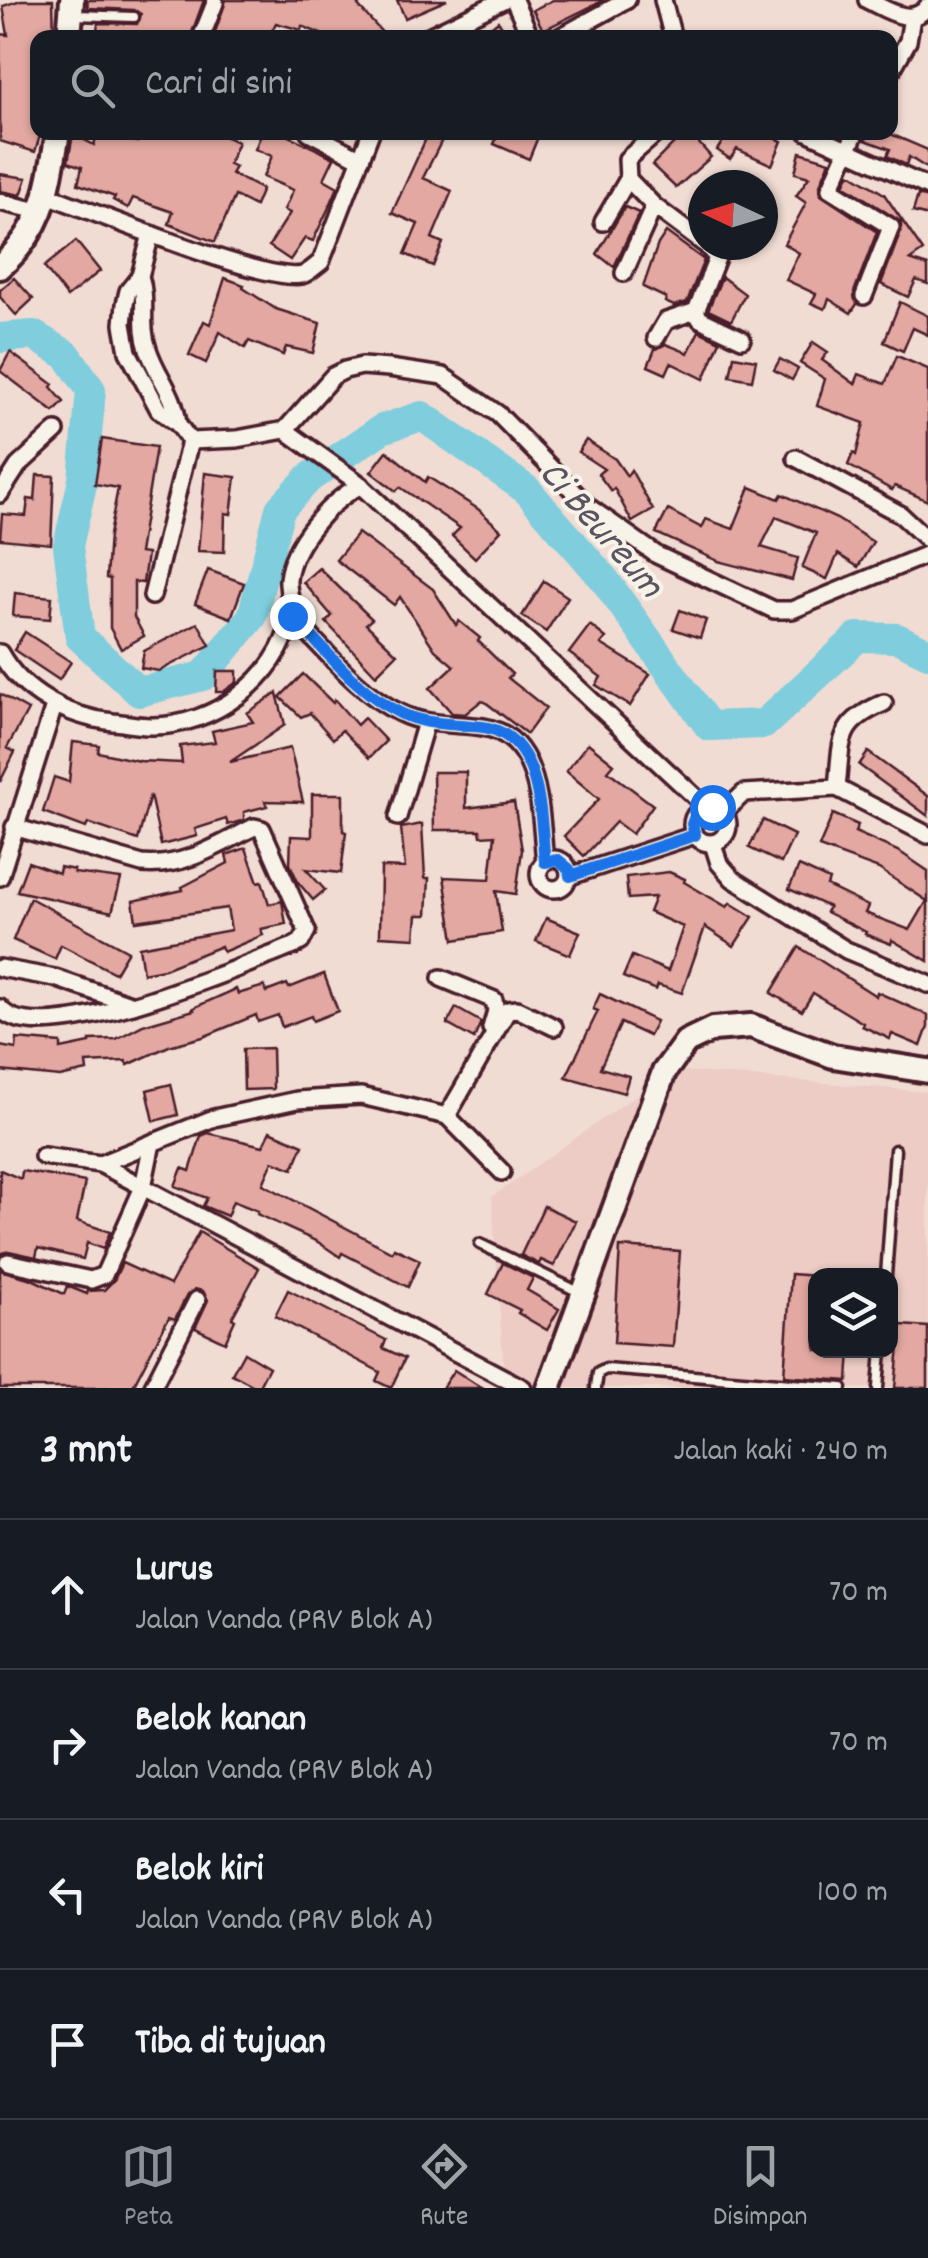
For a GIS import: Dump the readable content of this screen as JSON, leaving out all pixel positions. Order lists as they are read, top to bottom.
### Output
{
  "water": ["Ci Beureum"],
  "north": "left",
  "page": {
    "search": "Cari di sini",
    "heading": ["3 mnt", "Jalan kaki · 240 m"],
    "list": [
      ["Lurus", "Jalan Vanda (PRV Blok A)", "70 m"],
      ["Belok kanan", "Jalan Vanda (PRV Blok A)", "70 m"],
      ["Belok kiri", "Jalan Vanda (PRV Blok A)", "100 m"],
      "Tiba di tujuan"
    ],
    "nav": ["Peta", "Rute", "Disimpan"]
  }
}
